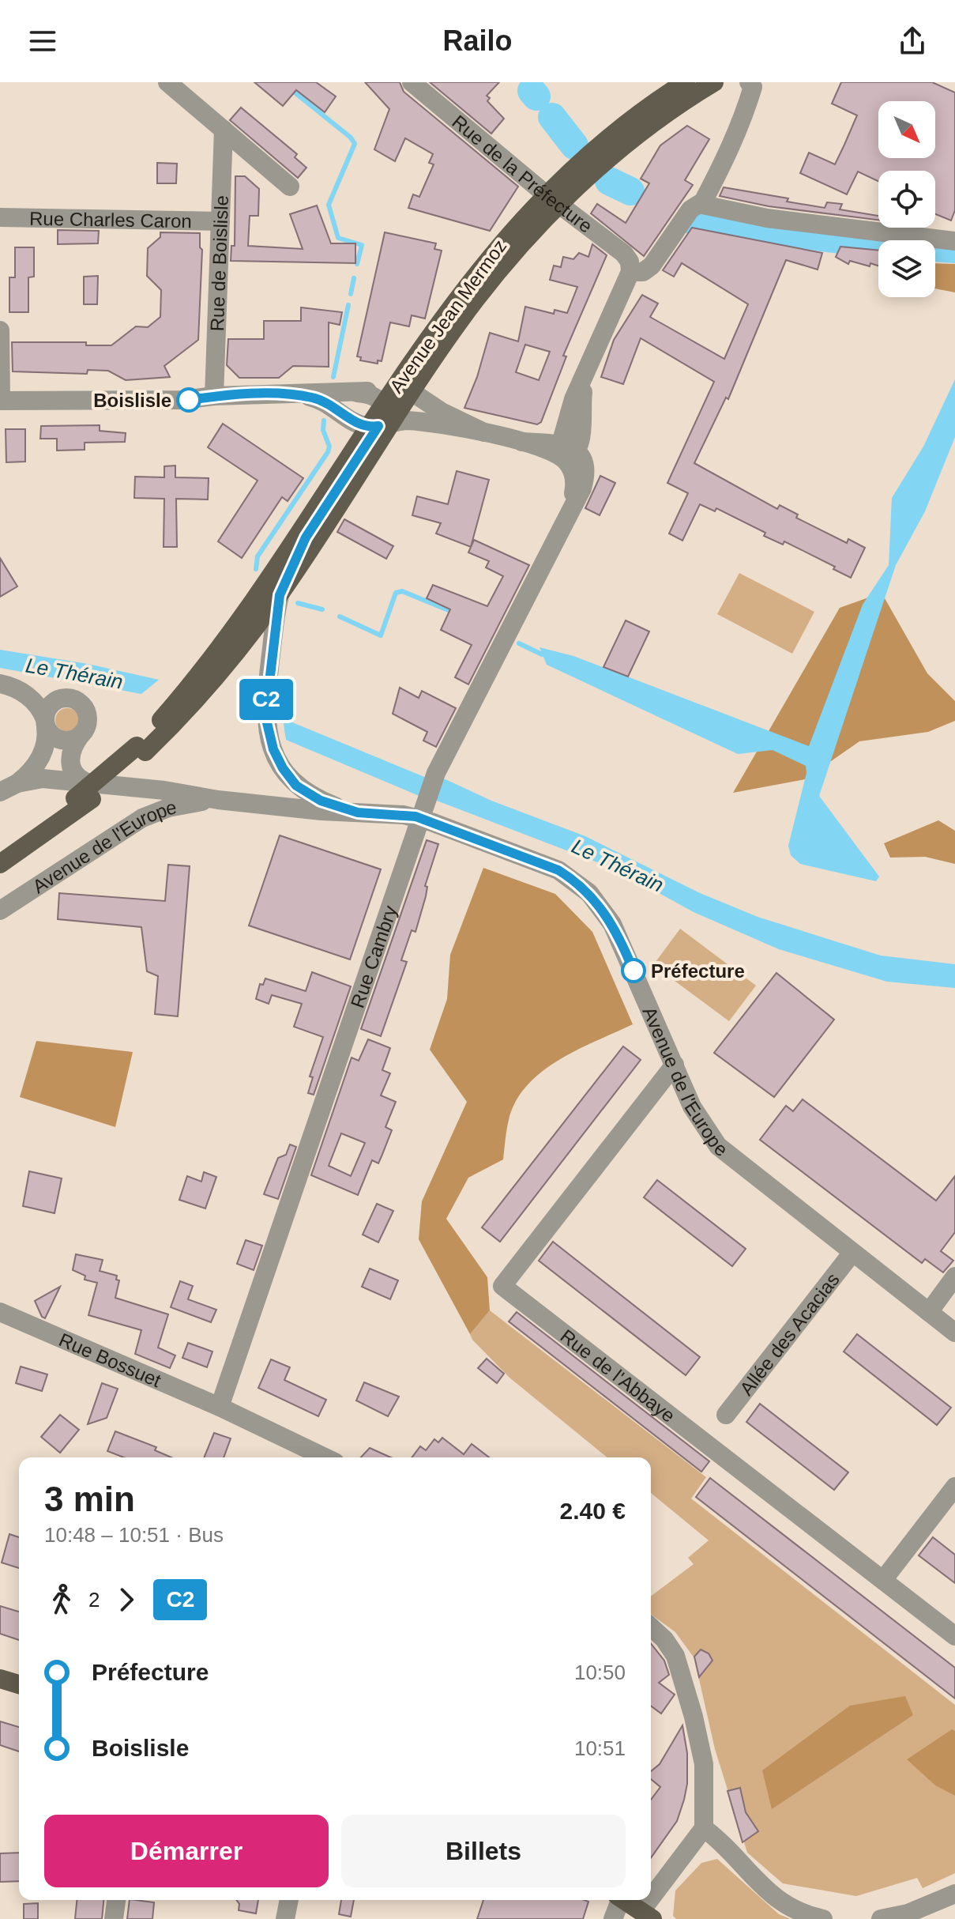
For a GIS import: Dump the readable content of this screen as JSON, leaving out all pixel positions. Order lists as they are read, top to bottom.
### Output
{
  "streets": {
    "main road": ["Avenue Jean Mermoz"],
    "street": [
      "Rue de la Préfecture",
      "Rue Charles Caron",
      "Rue de Boislisle",
      "Avenue de l'Europe",
      "Rue Cambry",
      "Allée des Acacias",
      "Rue Bossuet",
      "Rue de l'Abbaye"
    ]
  },
  "crossings": [
    ["Rue de la Préfecture", "Avenue Jean Mermoz"],
    ["Rue Charles Caron", "Rue de Boislisle"],
    ["Avenue Jean Mermoz", "Avenue de l'Europe"],
    ["Avenue de l'Europe", "Rue Cambry"],
    ["Avenue de l'Europe", "Allée des Acacias"],
    ["Avenue de l'Europe", "Rue de l'Abbaye"],
    ["Rue Cambry", "Rue Bossuet"]
  ],
  "water": ["Le Thérain"],
  "places": ["Boislisle", "Préfecture"],
  "lines": ["bus line C2"],
  "north": "bottom right",
  "page": {
    "header": "Railo",
    "on_map": "C2",
    "heading": ["3 min", "10:48 – 10:51 · Bus", "2.40 €"],
    "legs": ["2", "C2"],
    "list": [
      {
        "name": "Préfecture",
        "value": "10:50"
      },
      {
        "name": "Boislisle",
        "value": "10:51"
      }
    ],
    "buttons": ["Démarrer", "Billets"]
  }
}
